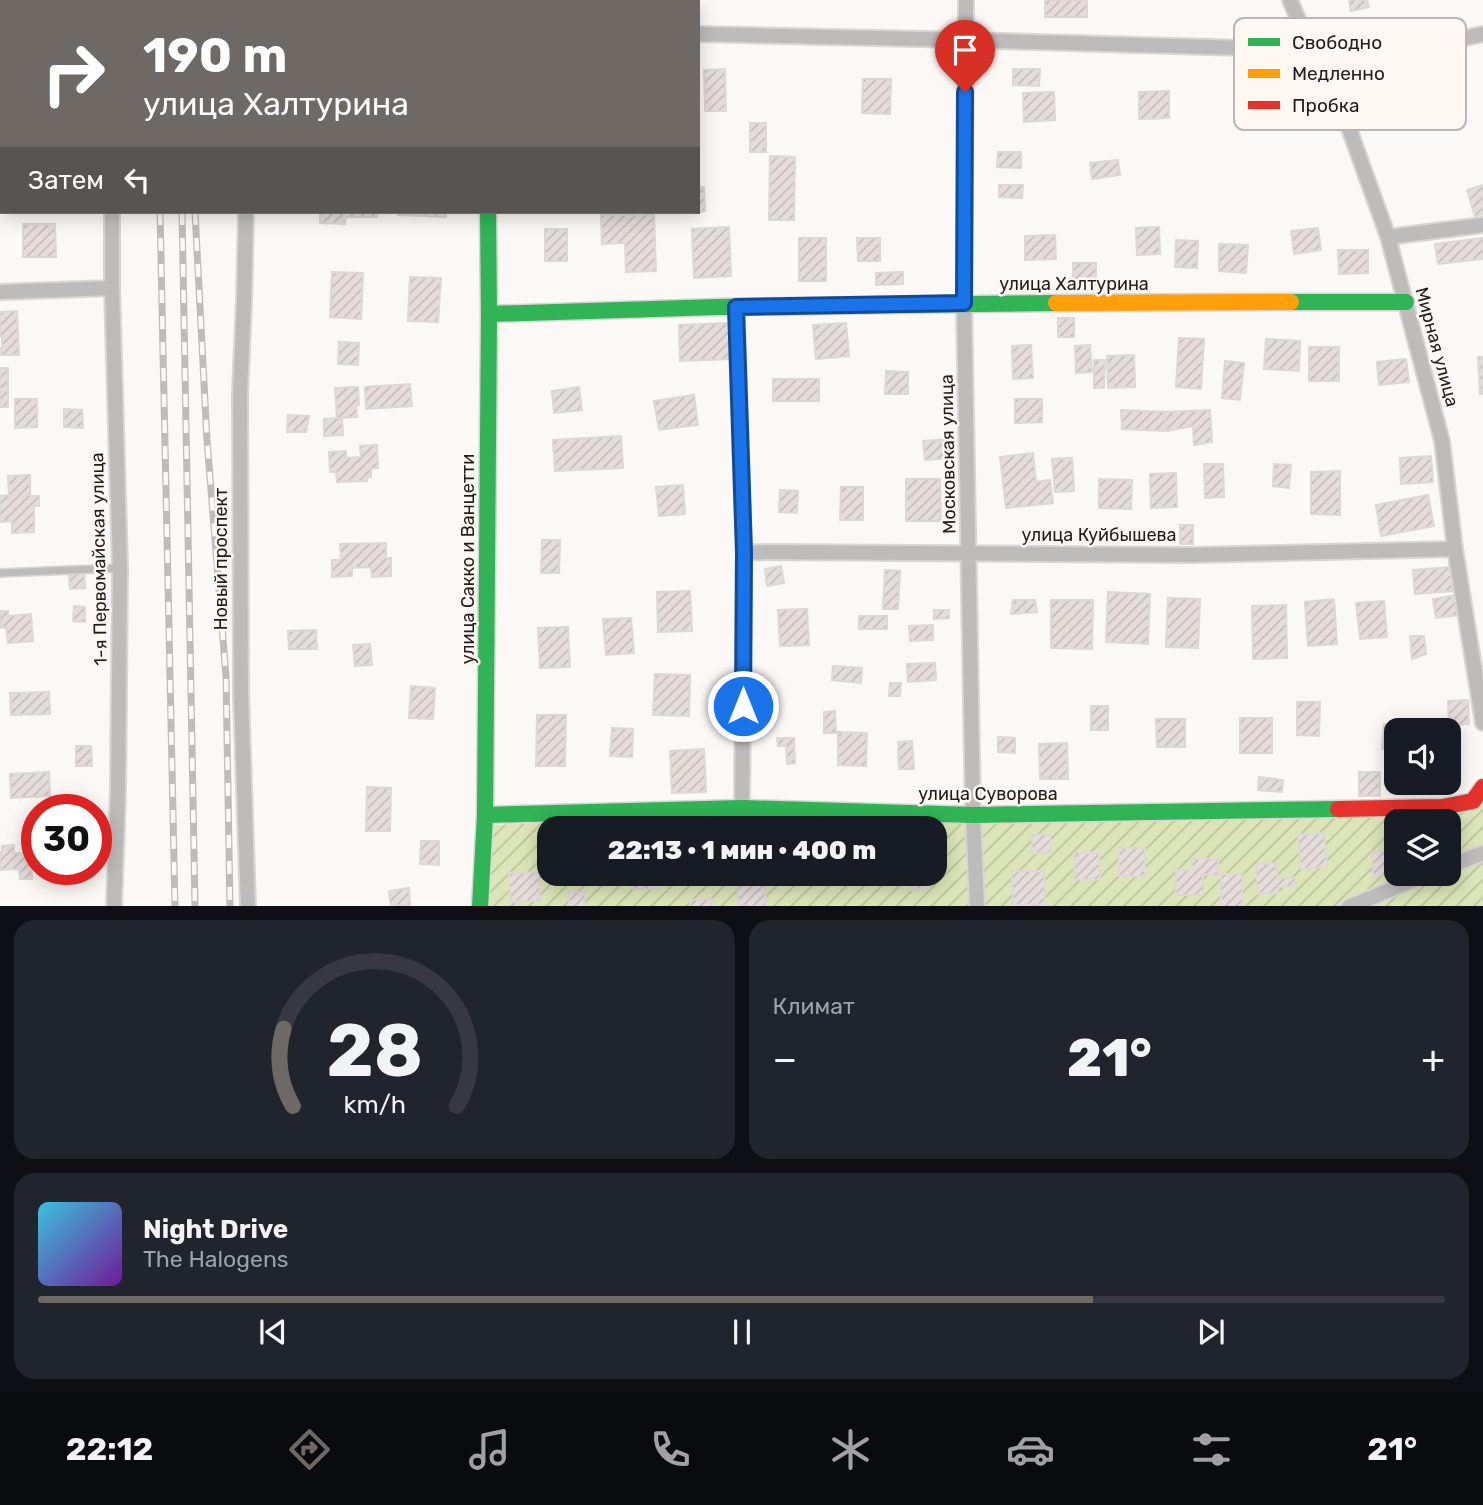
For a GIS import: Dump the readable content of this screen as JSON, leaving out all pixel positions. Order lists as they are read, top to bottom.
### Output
{
  "streets": {
    "street": [
      "улица Халтурина",
      "Мирная улица",
      "Московская улица",
      "улица Куйбышева",
      "1-я Первомайская улица",
      "Новый проспект",
      "улица Сакко и Ванцетти",
      "улица Суворова"
    ]
  },
  "crossings": [
    ["улица Халтурина", "Мирная улица"],
    ["улица Халтурина", "Московская улица"],
    ["улица Халтурина", "улица Сакко и Ванцетти"],
    ["Мирная улица", "улица Куйбышева"],
    ["Московская улица", "улица Куйбышева"],
    ["Московская улица", "улица Суворова"],
    ["улица Сакко и Ванцетти", "улица Суворова"]
  ],
  "legend": ["Свободно", "Медленно", "Пробка"],
  "page": {
    "turn": ["190 m", "улица Халтурина"],
    "then": "Затем",
    "limit": "30",
    "trip": "22:13 · 1 мин · 400 m",
    "tile": "Климат",
    "heat": ["−", "21°", "+"],
    "song": ["Night Drive", "The Halogens"],
    "tabs": ["22:12", "21°"],
    "gauge": ["28", "km/h"]
  }
}
